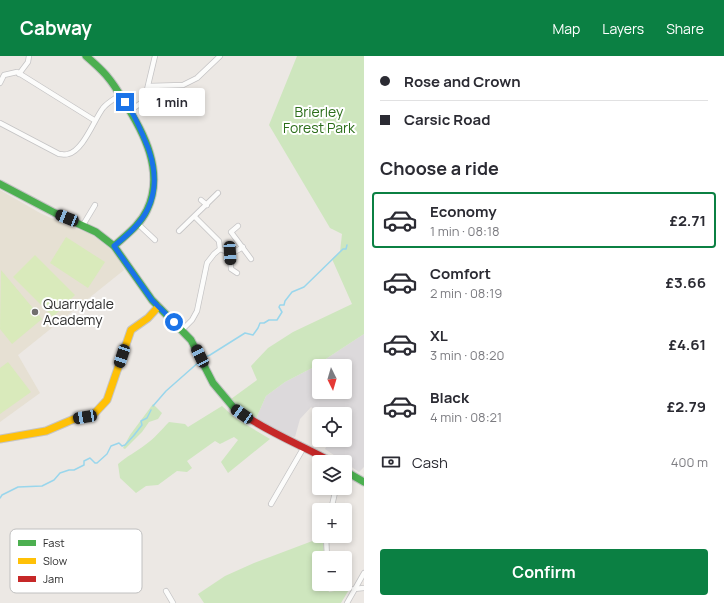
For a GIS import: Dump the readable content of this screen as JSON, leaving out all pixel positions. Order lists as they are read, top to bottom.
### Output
{
  "parks": ["Brierley Forest Park"],
  "places": ["Quarrydale Academy"],
  "legend": ["Fast", "Slow", "Jam"],
  "north": "bottom",
  "page": {
    "header": "Cabway",
    "nav": ["Map", "Layers", "Share"],
    "banner": ["Rose and Crown", "Carsic Road"],
    "bubble": "1 min",
    "heading": "Choose a ride",
    "list": [
      {
        "name": "Economy",
        "note": "1 min · 08:18",
        "value": "£2.71"
      },
      {
        "name": "Comfort",
        "note": "2 min · 08:19",
        "value": "£3.66"
      },
      {
        "name": "XL",
        "note": "3 min · 08:20",
        "value": "£4.61"
      },
      {
        "name": "Black",
        "note": "4 min · 08:21",
        "value": "£2.79"
      }
    ],
    "map_buttons": ["+", "−"],
    "pay": ["Cash", "400 m"],
    "buttons": "Confirm"
  }
}
